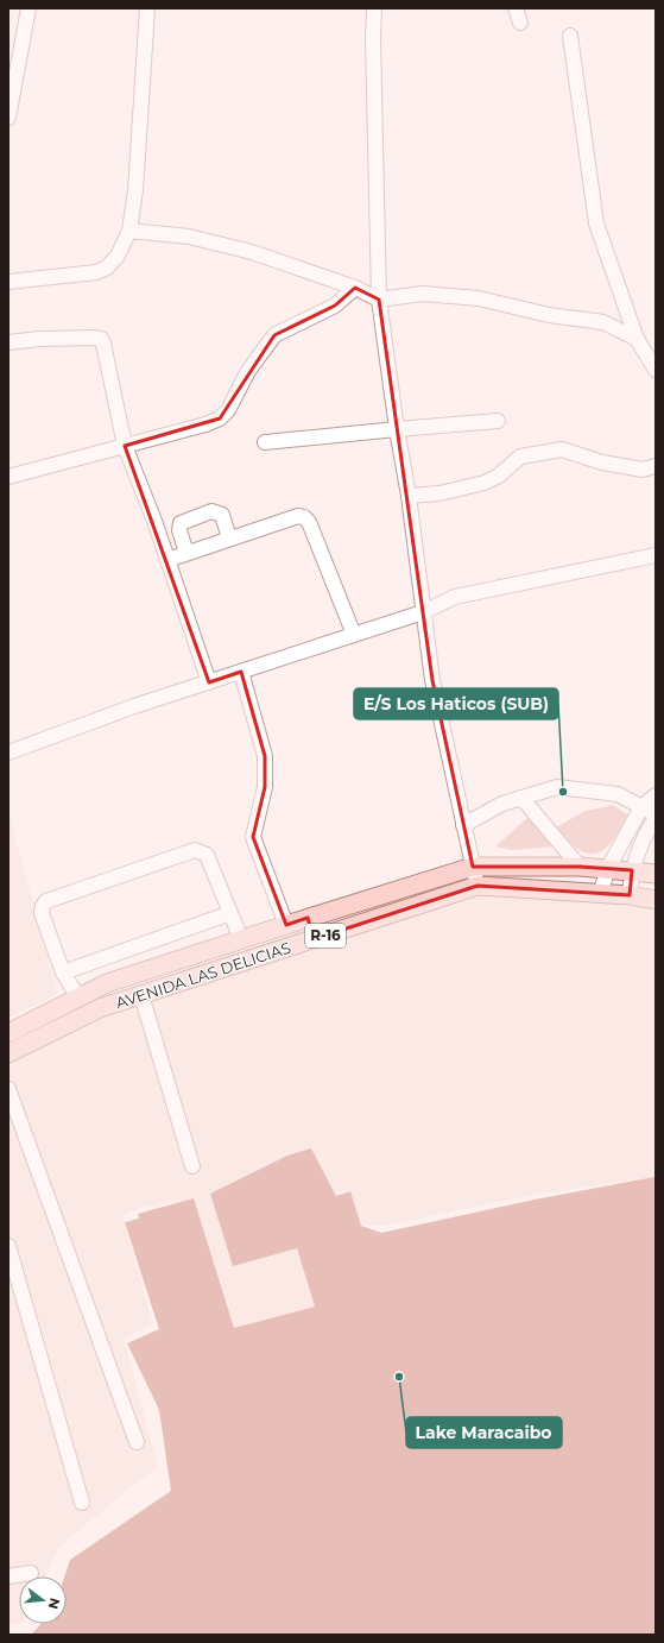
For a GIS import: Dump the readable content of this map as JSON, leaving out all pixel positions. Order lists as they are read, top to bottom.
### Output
{
  "streets": {
    "main road": ["R-16", "AVENIDA LAS DELICIAS"]
  },
  "places": ["E/S Los Haticos (SUB)", "Lake Maracaibo"],
  "north": "right"
}
